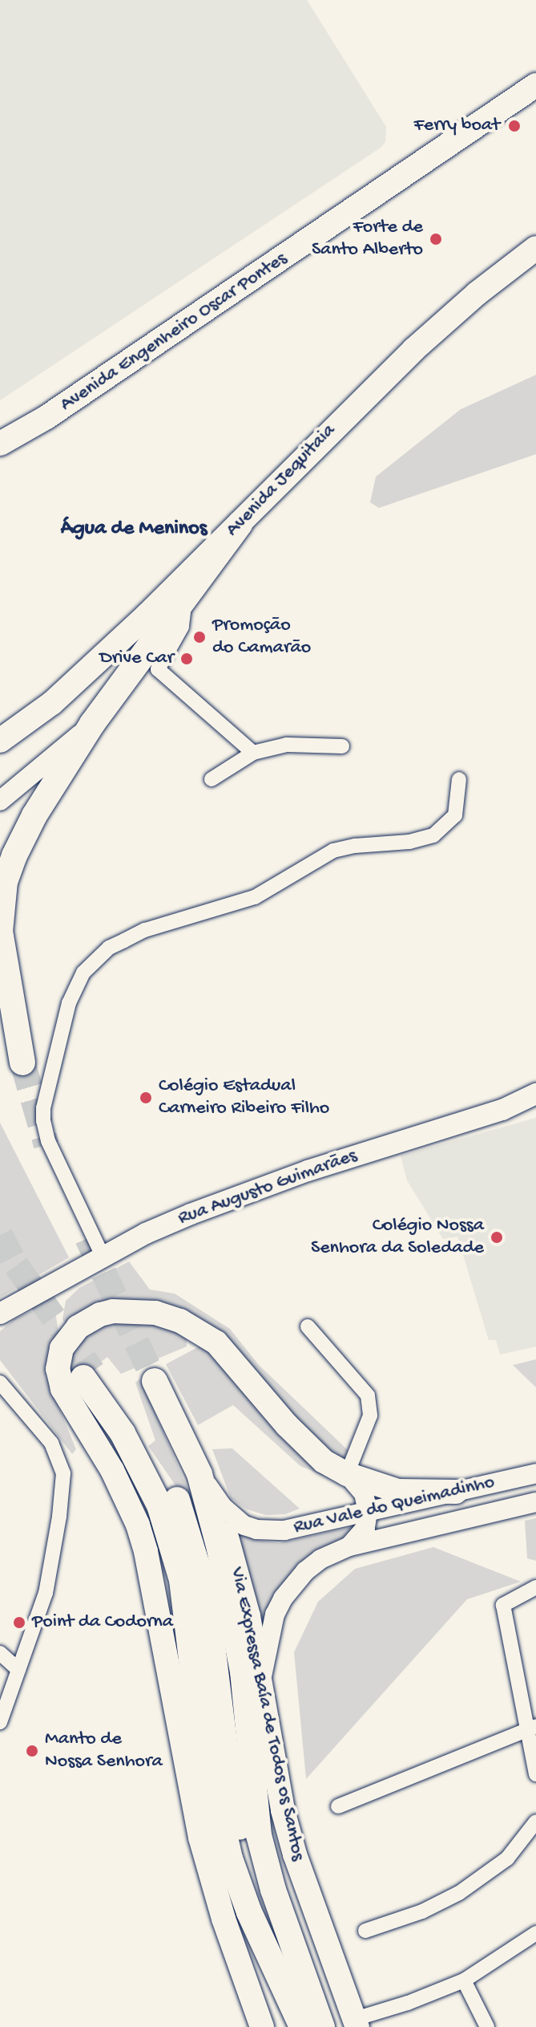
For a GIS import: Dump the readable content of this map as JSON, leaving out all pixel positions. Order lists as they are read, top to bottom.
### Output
{
  "streets": {
    "highway": ["Via Expressa Baía de Todos os Santos"],
    "main road": ["Avenida Engenheiro Oscar Pontes", "Avenida Jequitaia", "Rua Augusto Guimarães"],
    "street": ["Rua Vale do Queimadinho"]
  },
  "crossings": [
    ["Rua Vale do Queimadinho", "Via Expressa Baía de Todos os Santos"]
  ],
  "districts": ["Água de Meninos"],
  "places": [
    "Ferry boat",
    "Forte de Santo Alberto",
    "Promoção do Camarão",
    "Drive Car",
    "Colégio Estadual Carneiro Ribeiro Filho",
    "Colégio Nossa Senhora da Soledade",
    "Point da Codorna",
    "Manto de Nossa Senhora"
  ]
}
